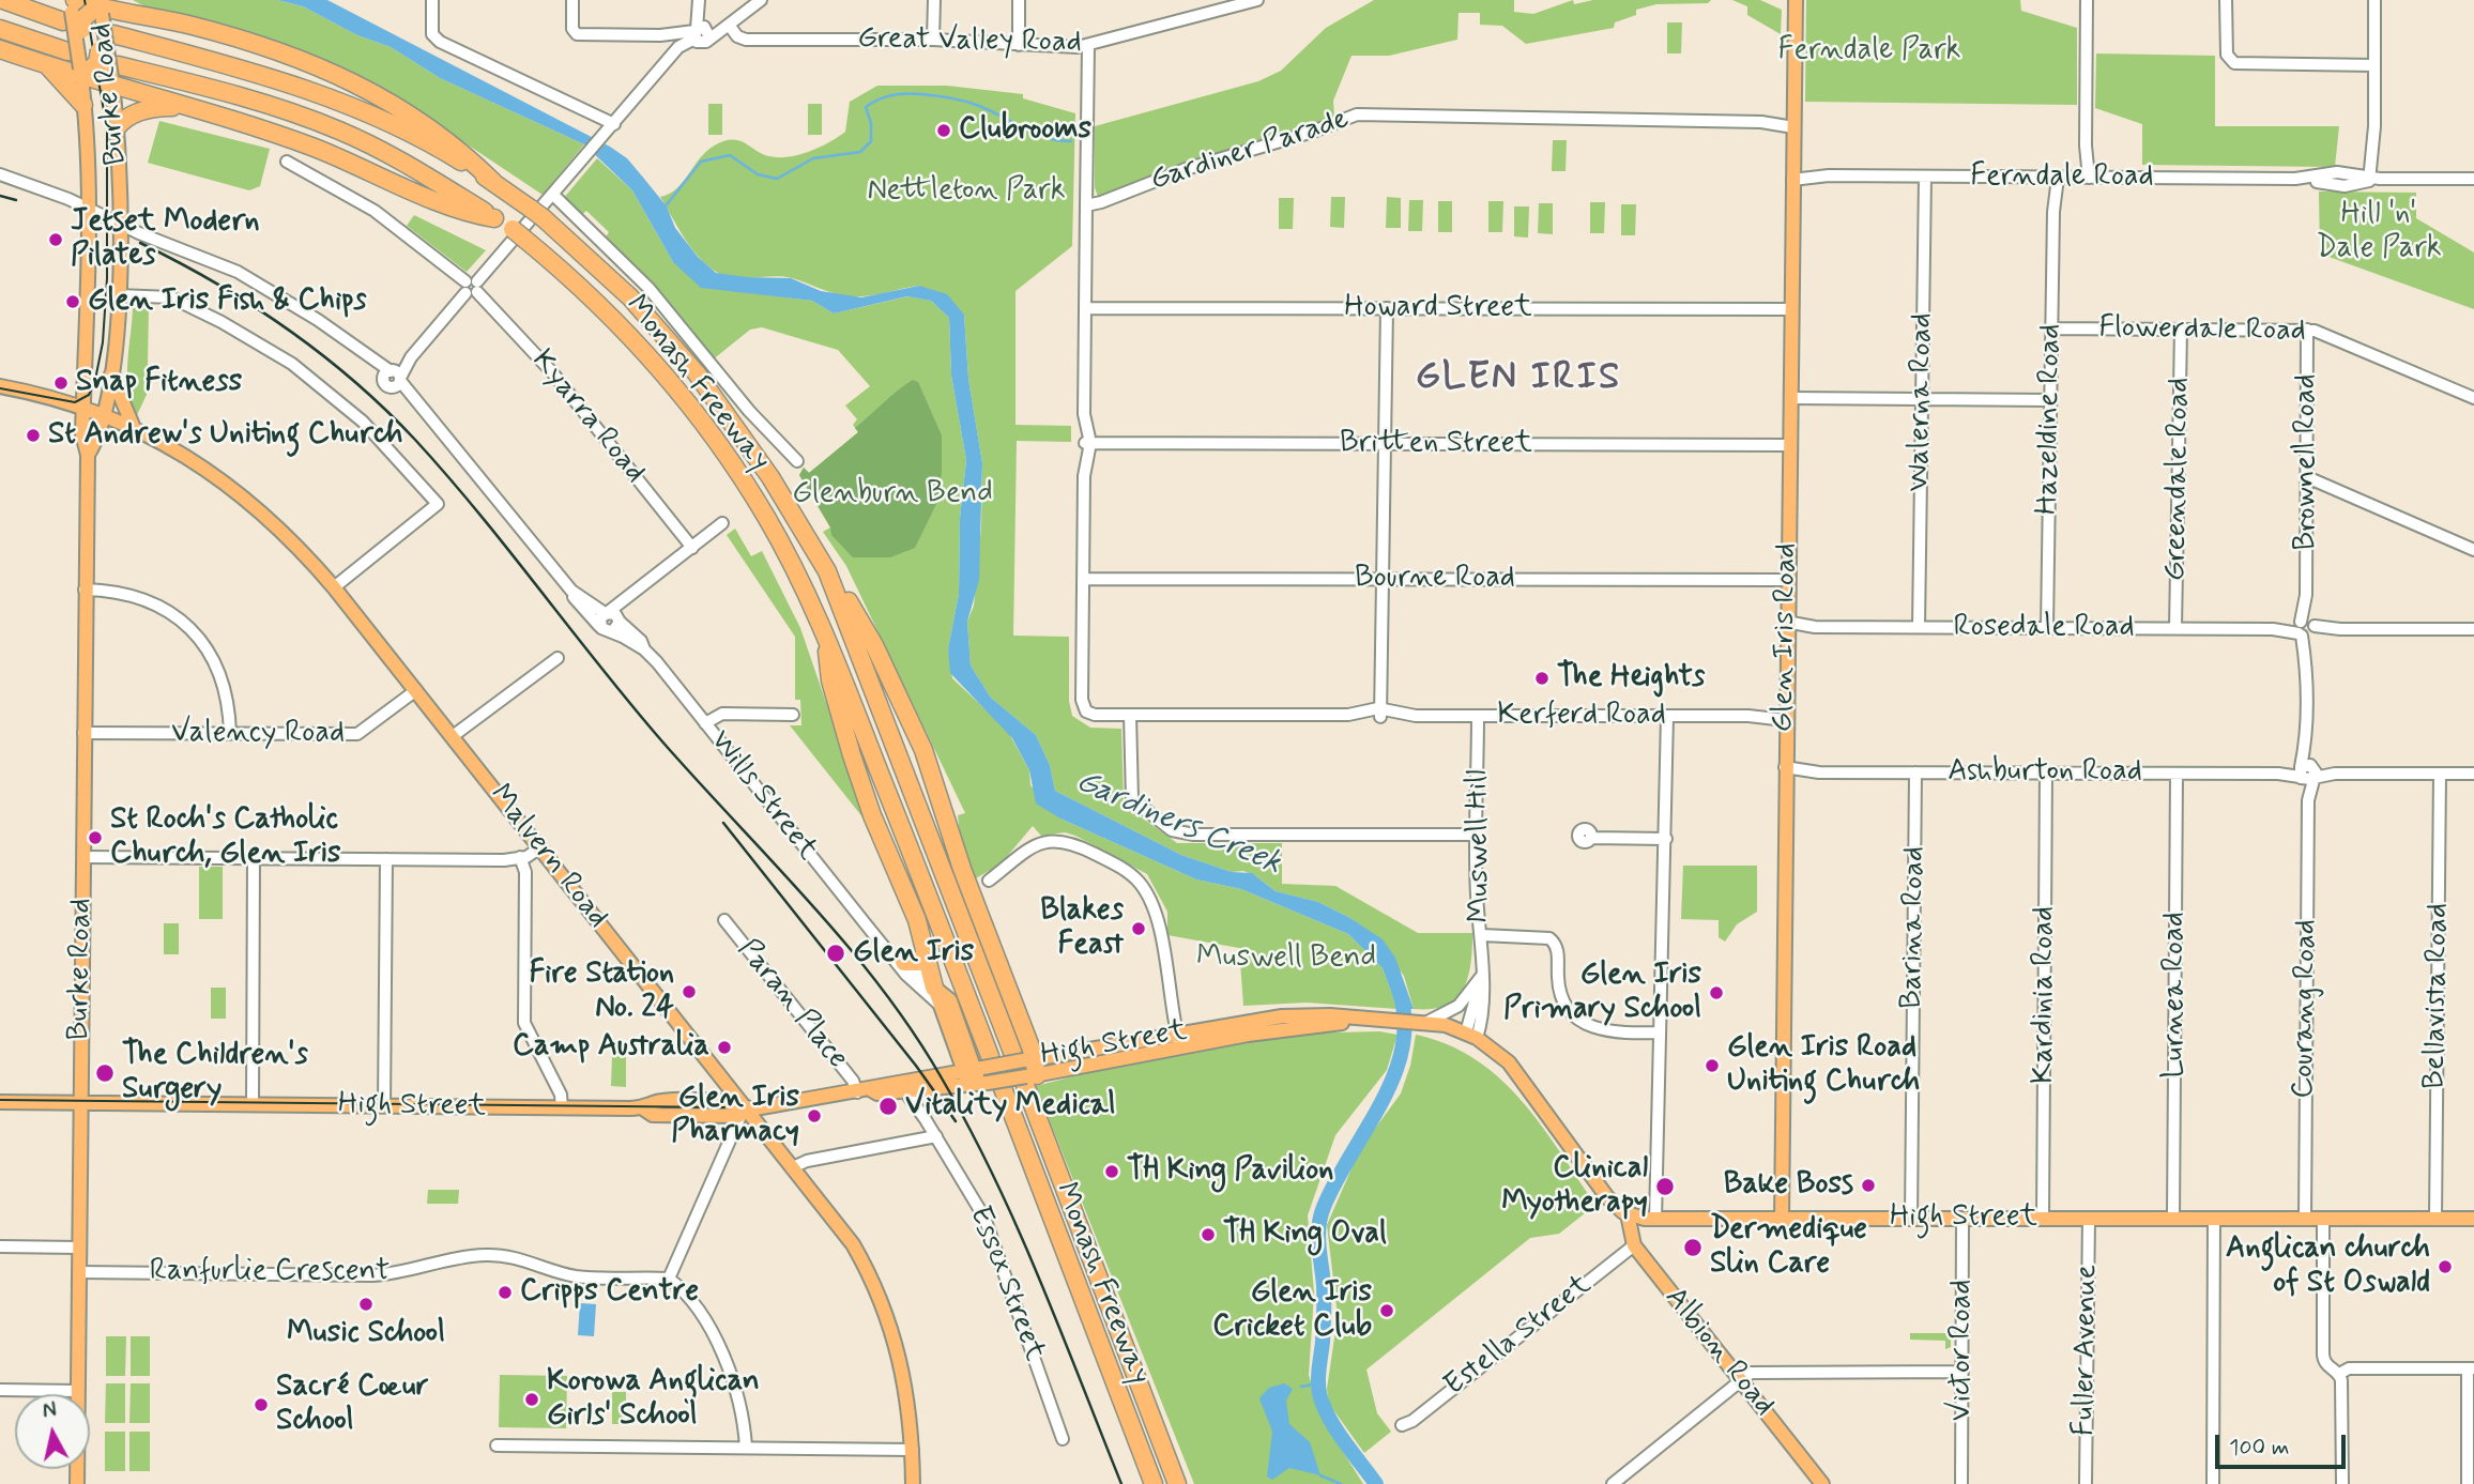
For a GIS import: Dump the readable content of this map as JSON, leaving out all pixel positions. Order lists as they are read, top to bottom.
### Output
{
  "streets": {
    "highway": ["Monash Freeway"],
    "main road": [
      "Burke Road",
      "Glen Iris Road",
      "Wills Street",
      "Malvern Road",
      "High Street",
      "Albion Road"
    ],
    "street": [
      "Great Valley Road",
      "Gardiner Parade",
      "Ferndale Road",
      "Howard Street",
      "Flowerdale Road",
      "Walerna Road",
      "Kyarra Road",
      "Hazeldine Road",
      "Britten Street",
      "Brownell Road",
      "Greendale Road",
      "Bourne Road",
      "Rosedale Road",
      "Kerferd Road",
      "Valency Road",
      "Ashburton Road",
      "Muswell Hill",
      "Barina Road",
      "Kardinia Road",
      "Lurnea Road",
      "Bellavista Road",
      "Paran Place",
      "Courang Road",
      "Ranfurlie Crescent",
      "Essex Street",
      "Estella Street",
      "Victor Road",
      "Fuller Avenue"
    ]
  },
  "crossings": [
    ["Burke Road", "Monash Freeway"],
    ["Burke Road", "Valency Road"],
    ["Burke Road", "Malvern Road"],
    ["Burke Road", "High Street"],
    ["Burke Road", "Ranfurlie Crescent"],
    ["Gardiner Parade", "Glen Iris Road"],
    ["Ferndale Road", "Walerna Road"],
    ["Ferndale Road", "Hazeldine Road"],
    ["Ferndale Road", "Glen Iris Road"],
    ["Howard Street", "Glen Iris Road"],
    ["Flowerdale Road", "Hazeldine Road"],
    ["Flowerdale Road", "Brownell Road"],
    ["Flowerdale Road", "Greendale Road"],
    ["Monash Freeway", "Wills Street"],
    ["Monash Freeway", "High Street"],
    ["Walerna Road", "Rosedale Road"],
    ["Hazeldine Road", "Rosedale Road"],
    ["Britten Street", "Glen Iris Road"],
    ["Brownell Road", "Rosedale Road"],
    ["Brownell Road", "Ashburton Road"],
    ["Brownell Road", "Courang Road"],
    ["Greendale Road", "Rosedale Road"],
    ["Bourne Road", "Glen Iris Road"],
    ["Bourne Road", "Kerferd Road"],
    ["Rosedale Road", "Glen Iris Road"],
    ["Glen Iris Road", "Kerferd Road"],
    ["Glen Iris Road", "Ashburton Road"],
    ["Glen Iris Road", "High Street"],
    ["Kerferd Road", "Muswell Hill"],
    ["Valency Road", "Malvern Road"],
    ["Ashburton Road", "Barina Road"],
    ["Ashburton Road", "Kardinia Road"],
    ["Ashburton Road", "Lurnea Road"],
    ["Ashburton Road", "Bellavista Road"],
    ["Ashburton Road", "Courang Road"],
    ["Wills Street", "High Street"],
    ["Muswell Hill", "High Street"],
    ["Malvern Road", "High Street"],
    ["Barina Road", "High Street"],
    ["Kardinia Road", "High Street"],
    ["Lurnea Road", "High Street"],
    ["Bellavista Road", "High Street"],
    ["Paran Place", "High Street"],
    ["Courang Road", "High Street"],
    ["High Street", "Essex Street"],
    ["High Street", "Victor Road"],
    ["High Street", "Fuller Avenue"],
    ["High Street", "Albion Road"],
    ["Estella Street", "Albion Road"]
  ],
  "districts": ["GLEN IRIS"],
  "water": ["Gardiners Creek"],
  "parks": [
    "Ferndale Park",
    "Nettleton Park",
    "Hill 'n' Dale Park",
    "Glenburn Bend",
    "Muswell Bend"
  ],
  "places": [
    "Clubrooms",
    "Jetset Modern Pilates",
    "Glen Iris Fish & Chips",
    "Snap Fitness",
    "St Andrew's Uniting Church",
    "The Heights",
    "St Roch's Catholic Church, Glen Iris",
    "Blakes Feast",
    "Glen Iris",
    "Fire Station No. 24",
    "Glen Iris Primary School",
    "Camp Australia",
    "Glen Iris Road Uniting Church",
    "The Children's Surgery",
    "Vitality Medical",
    "Glen Iris Pharmacy",
    "TH King Pavilion",
    "Bake Boss",
    "Clinical Myotherapy",
    "TH King Oval",
    "Dermedique Slin Care",
    "Anglican church of St Oswald",
    "Cripps Centre",
    "Music School",
    "Glen Iris Cricket Club",
    "Korowa Anglican Girls' School",
    "Sacré Cœur School"
  ],
  "scale_bar": "100 m",
  "north": "top"
}
